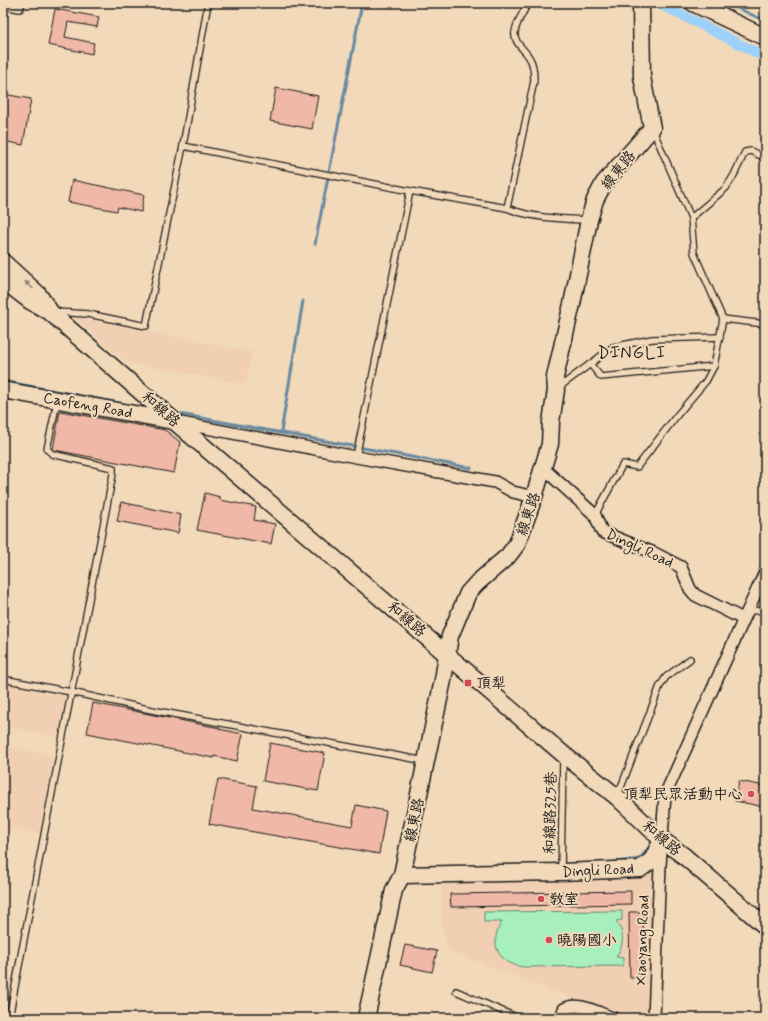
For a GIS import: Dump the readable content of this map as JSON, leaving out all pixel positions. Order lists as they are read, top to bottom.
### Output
{
  "streets": {
    "street": [
      "線東路",
      "Caofeng Road",
      "和線路",
      "Dingli Road",
      "Xiaoyang Road"
    ],
    "lane": ["和線路325巷"]
  },
  "crossings": [
    ["線東路", "和線路"],
    ["線東路", "Dingli Road"],
    ["Caofeng Road", "和線路"],
    ["和線路", "Dingli Road"],
    ["和線路", "和線路325巷"],
    ["和線路", "Xiaoyang Road"],
    ["Dingli Road", "和線路325巷"],
    ["Dingli Road", "Xiaoyang Road"]
  ],
  "districts": ["DINGLI"],
  "places": {
    "transit": ["頂犁"],
    "other": ["頂犁民眾活動中心", "教室", "曉陽國小"]
  }
}
